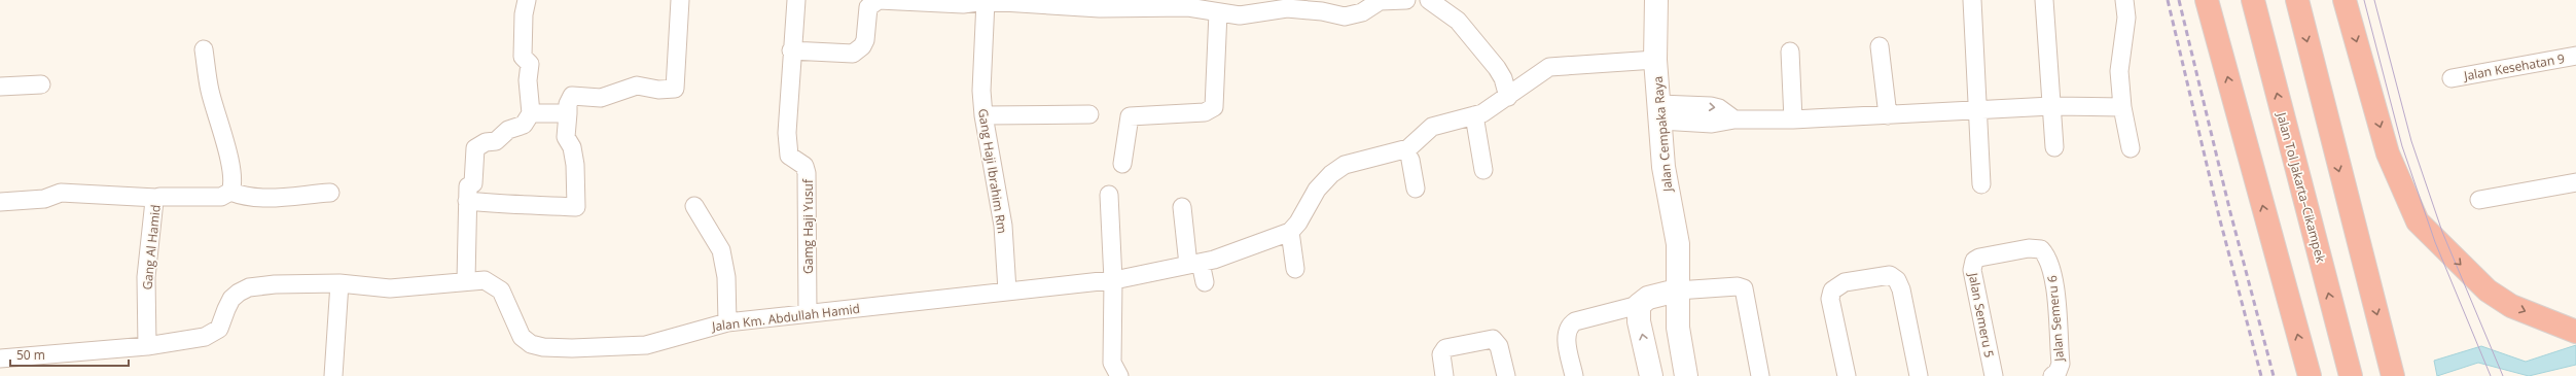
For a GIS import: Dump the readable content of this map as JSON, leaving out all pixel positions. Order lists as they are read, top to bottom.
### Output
{
  "streets": {
    "highway": ["Jalan Tol Jakarta–Cikampek"],
    "street": [
      "Jalan Kesehatan 9",
      "Jalan Cempaka Raya",
      "Gang Haji Ibrahim Rm",
      "Gamg Haji Yusuf",
      "Gang Al Hamid",
      "Jalan Semeru 5",
      "Jalan Km. Abdullah Hamid",
      "Jalan Semeru 6"
    ]
  },
  "crossings": [
    ["Gang Haji Ibrahim Rm", "Jalan Km. Abdullah Hamid"],
    ["Gamg Haji Yusuf", "Jalan Km. Abdullah Hamid"],
    ["Gang Al Hamid", "Jalan Km. Abdullah Hamid"],
    ["Jalan Semeru 5", "Jalan Semeru 6"]
  ],
  "scale_bar": "50 m"
}
